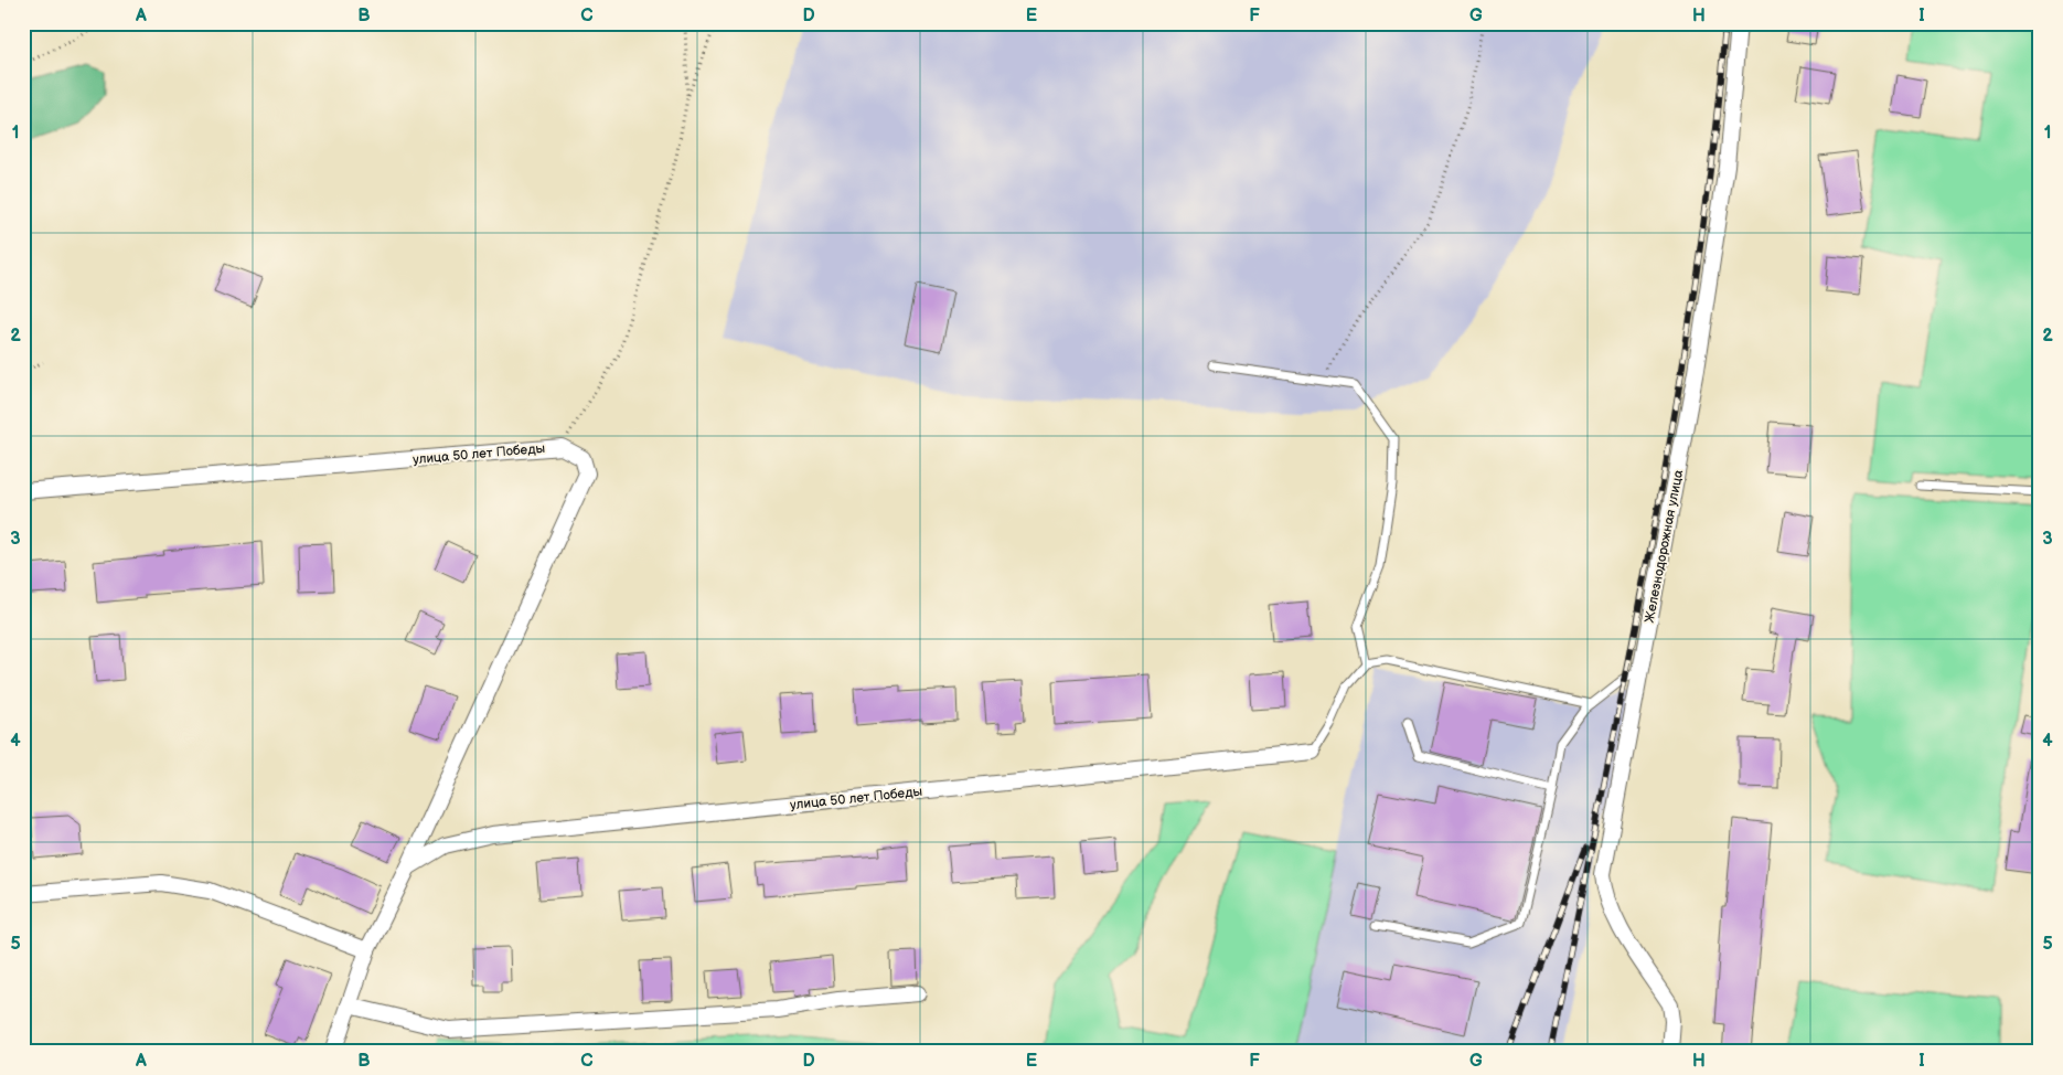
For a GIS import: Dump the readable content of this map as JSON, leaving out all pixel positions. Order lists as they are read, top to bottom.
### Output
{
  "streets": {
    "street": ["улица 50 лет Победы", "Железнодорожная улица"]
  },
  "grid": {
    "columns": [
      "A",
      "B",
      "C",
      "D",
      "E",
      "F",
      "G",
      "H",
      "I"
    ],
    "rows": [
      "1",
      "2",
      "3",
      "4",
      "5"
    ]
  }
}
